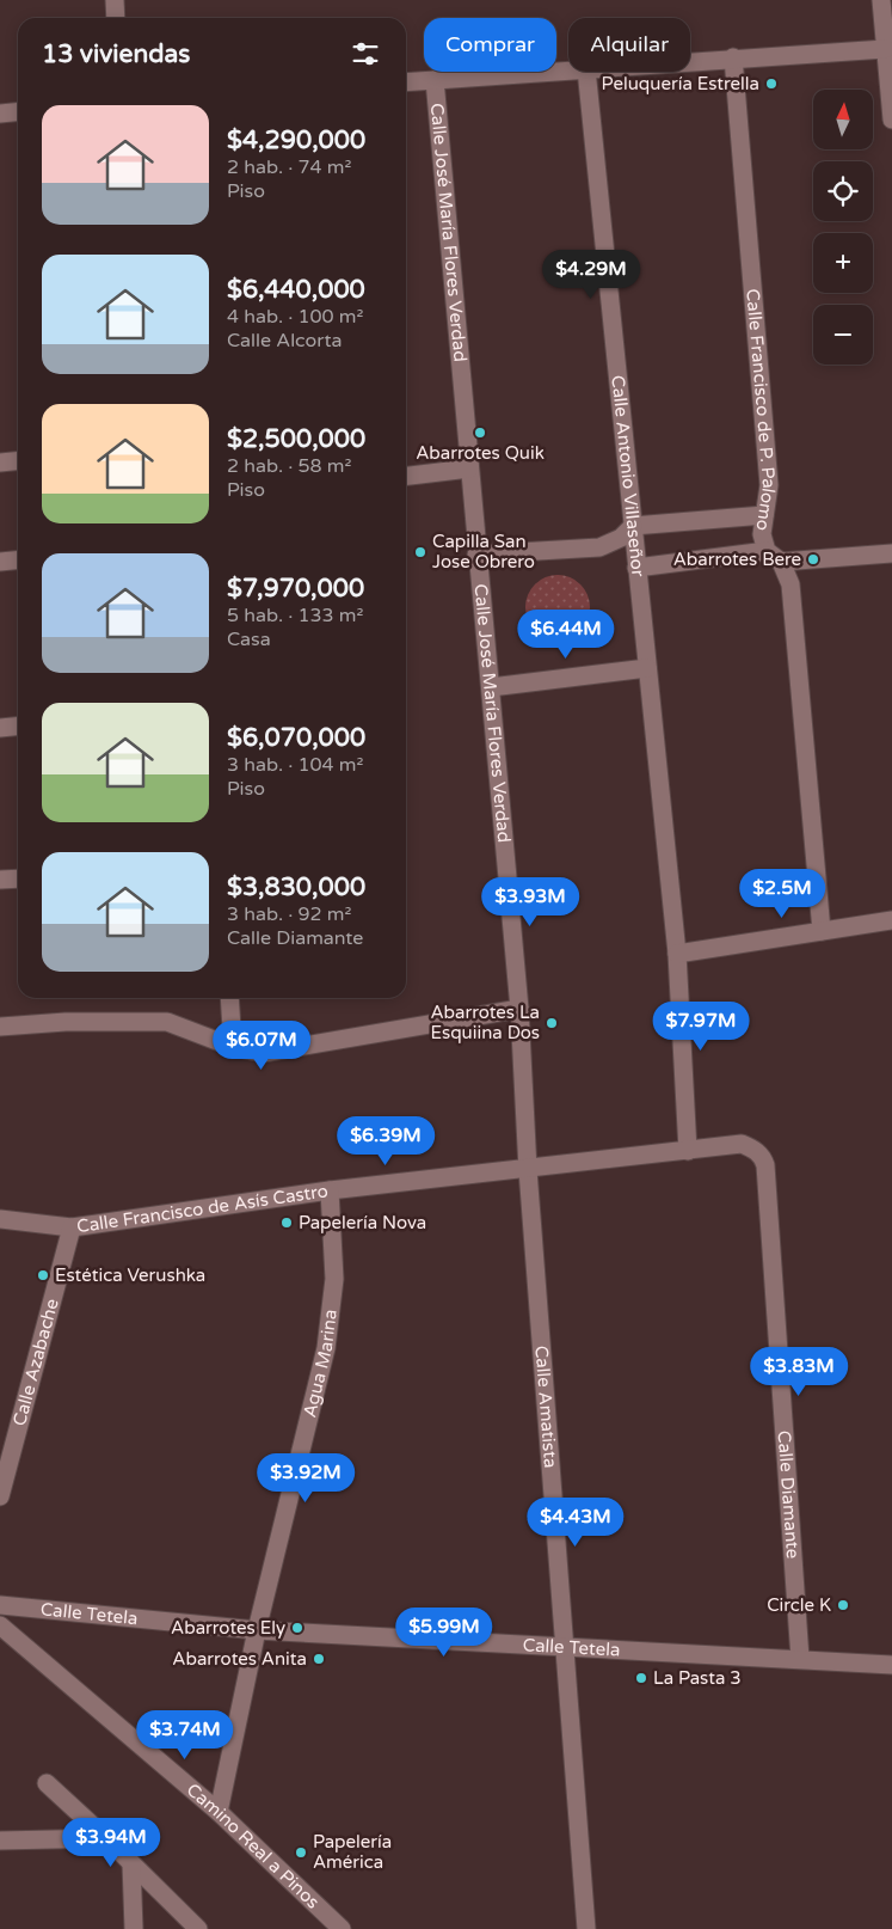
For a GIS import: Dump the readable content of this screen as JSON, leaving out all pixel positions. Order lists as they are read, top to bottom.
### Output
{
  "streets": {
    "street": [
      "Calle José María Flores Verdad",
      "Calle Francisco de P. Palomo",
      "Calle Antonio Villaseñor",
      "Calle Francisco de Asís Castro",
      "Calle Azabache",
      "Agua Marina",
      "Calle Amatista",
      "Calle Diamante",
      "Calle Tetela",
      "Camino Real a Pinos"
    ]
  },
  "crossings": [
    ["Calle José María Flores Verdad", "Calle Francisco de Asís Castro"],
    ["Calle José María Flores Verdad", "Calle Amatista"],
    ["Calle Antonio Villaseñor", "Calle Francisco de Asís Castro"],
    ["Calle Francisco de Asís Castro", "Calle Azabache"],
    ["Calle Francisco de Asís Castro", "Agua Marina"],
    ["Calle Francisco de Asís Castro", "Calle Amatista"],
    ["Calle Francisco de Asís Castro", "Calle Diamante"],
    ["Agua Marina", "Calle Tetela"],
    ["Agua Marina", "Camino Real a Pinos"],
    ["Calle Amatista", "Calle Tetela"],
    ["Calle Diamante", "Calle Tetela"]
  ],
  "places": [
    "Peluquería Estrella",
    "Abarrotes Quik",
    "Capilla San Jose Obrero",
    "Abarrotes Bere",
    "Abarrotes La Esquiina Dos",
    "Papelería Nova",
    "Estética Verushka",
    "Circle K",
    "Abarrotes Ely",
    "Abarrotes Anita",
    "La Pasta 3",
    "Papelería América"
  ],
  "north": "top",
  "page": {
    "chip": ["Comprar", "Alquilar"],
    "heading": "13 viviendas",
    "map_buttons": ["+", "−"],
    "list": [
      {
        "name": "$4,290,000",
        "note": "2 hab. · 74 m² · Piso"
      },
      {
        "name": "$6,440,000",
        "note": "4 hab. · 100 m² · Calle Alcorta"
      },
      {
        "name": "$2,500,000",
        "note": "2 hab. · 58 m² · Piso"
      },
      {
        "name": "$7,970,000",
        "note": "5 hab. · 133 m² · Casa"
      },
      {
        "name": "$6,070,000",
        "note": "3 hab. · 104 m² · Piso"
      },
      {
        "name": "$3,830,000",
        "note": "3 hab. · 92 m² · Calle Diamante"
      }
    ],
    "price": [
      "$4.29M",
      "$6.44M",
      "$2.5M",
      "$3.93M",
      "$7.97M",
      "$6.07M",
      "$6.39M",
      "$3.83M",
      "$3.92M",
      "$4.43M",
      "$5.99M",
      "$3.74M",
      "$3.94M"
    ]
  }
}
